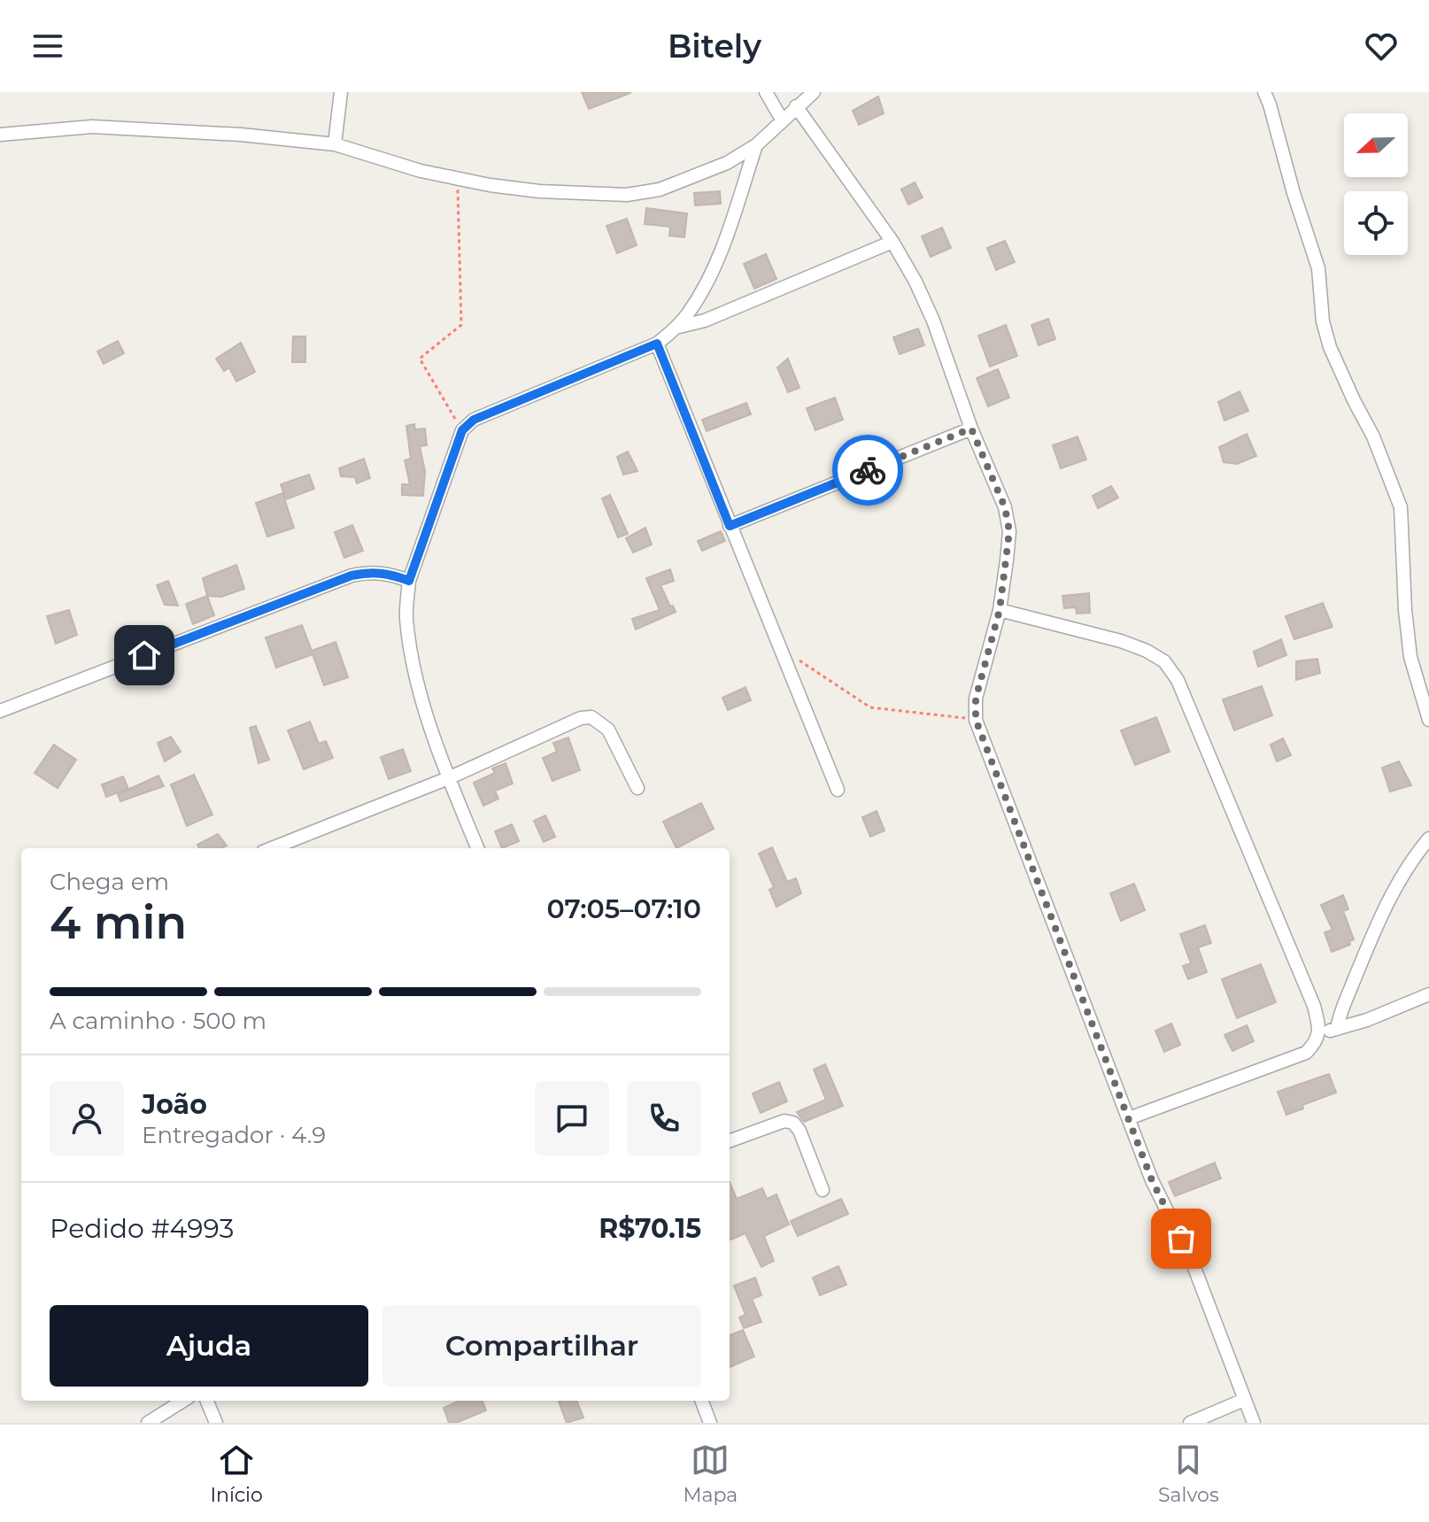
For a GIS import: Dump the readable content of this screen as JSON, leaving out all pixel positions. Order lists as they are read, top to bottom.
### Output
{
  "north": "left",
  "page": {
    "header": "Bitely",
    "heading": ["4 min", "Chega em", "07:05–07:10"],
    "panel": [
      "João",
      "Entregador · 4.9",
      "Pedido #4993",
      "R$70.15"
    ],
    "bar": "A caminho · 500 m",
    "buttons": ["Ajuda", "Compartilhar"],
    "tabs": ["Início", "Mapa", "Salvos"]
  }
}
